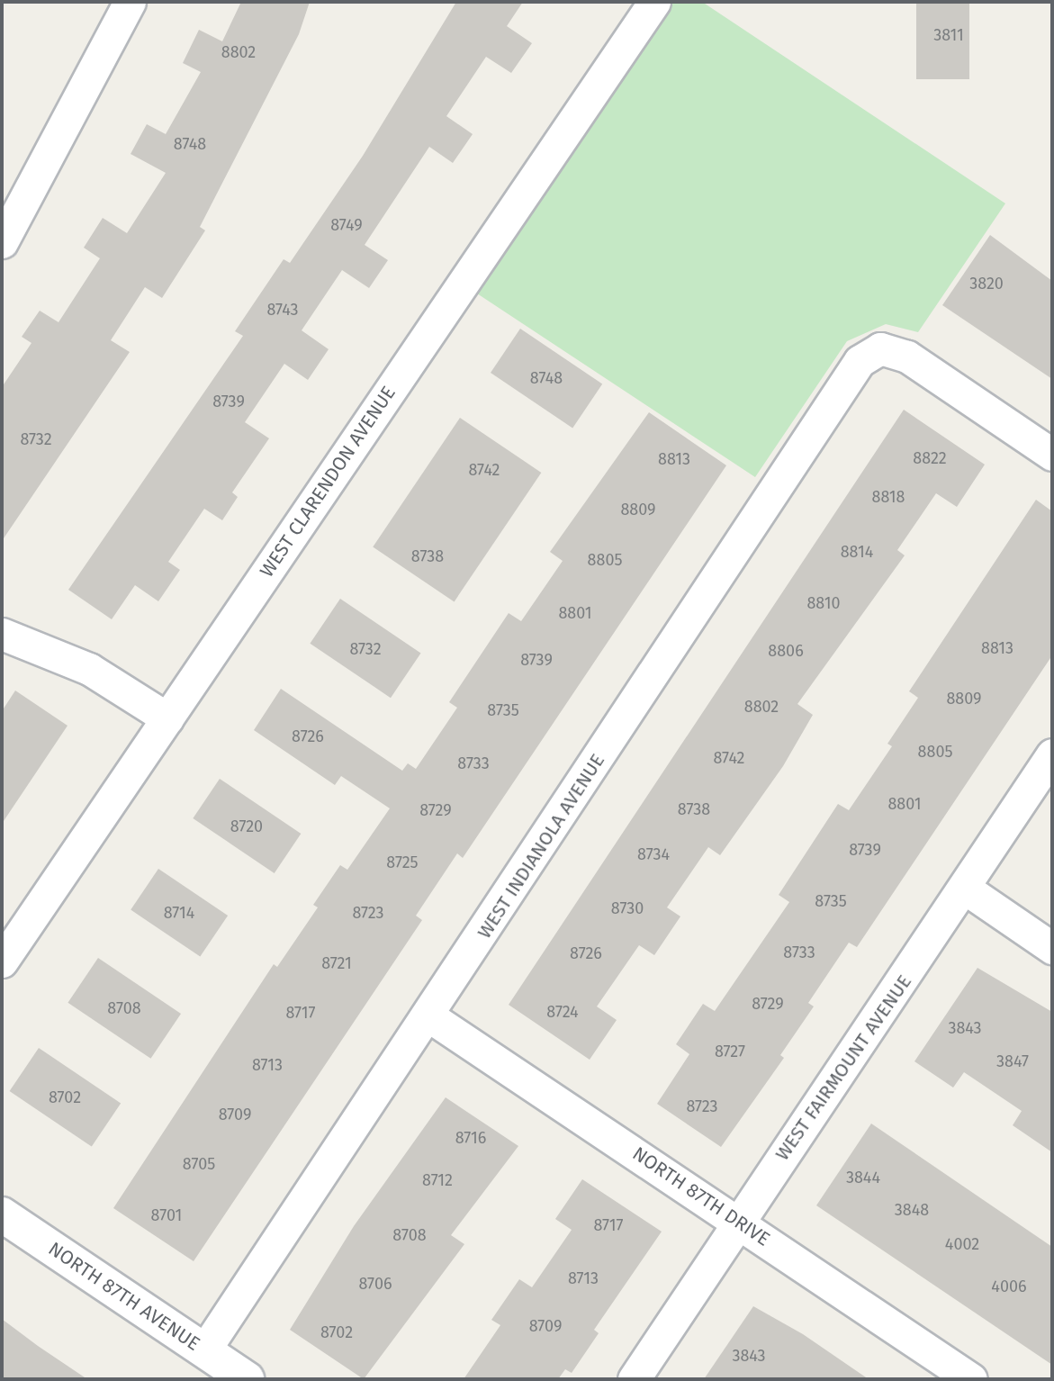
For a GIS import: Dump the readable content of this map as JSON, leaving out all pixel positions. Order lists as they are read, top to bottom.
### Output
{
  "streets": {
    "street": [
      "WEST CLARENDON AVENUE",
      "WEST INDIANOLA AVENUE",
      "WEST FAIRMOUNT AVENUE",
      "NORTH 87TH DRIVE",
      "NORTH 87TH AVENUE"
    ]
  },
  "crossings": [
    ["WEST INDIANOLA AVENUE", "NORTH 87TH DRIVE"],
    ["WEST INDIANOLA AVENUE", "NORTH 87TH AVENUE"],
    ["WEST FAIRMOUNT AVENUE", "NORTH 87TH DRIVE"]
  ],
  "house_numbers": [
    "3811",
    "8802",
    "8748",
    "8749",
    "3820",
    "8743",
    "8748",
    "8739",
    "8732",
    "8822",
    "8813",
    "8742",
    "8818",
    "8809",
    "8814",
    "8738",
    "8805",
    "8810",
    "8801",
    "8813",
    "8732",
    "8806",
    "8739",
    "8809",
    "8802",
    "8735",
    "8726",
    "8805",
    "8742",
    "8733",
    "8801",
    "8738",
    "8729",
    "8720",
    "8739",
    "8734",
    "8725",
    "8735",
    "8730",
    "8714",
    "8723",
    "8733",
    "8726",
    "8721",
    "8729",
    "8708",
    "8724",
    "8717",
    "3843",
    "8727",
    "3847",
    "8713",
    "8702",
    "8723",
    "8709",
    "8716",
    "8705",
    "3844",
    "8712",
    "3848",
    "8701",
    "8717",
    "8708",
    "4002",
    "8713",
    "8706",
    "4006",
    "8709",
    "8702",
    "3843"
  ]
}
